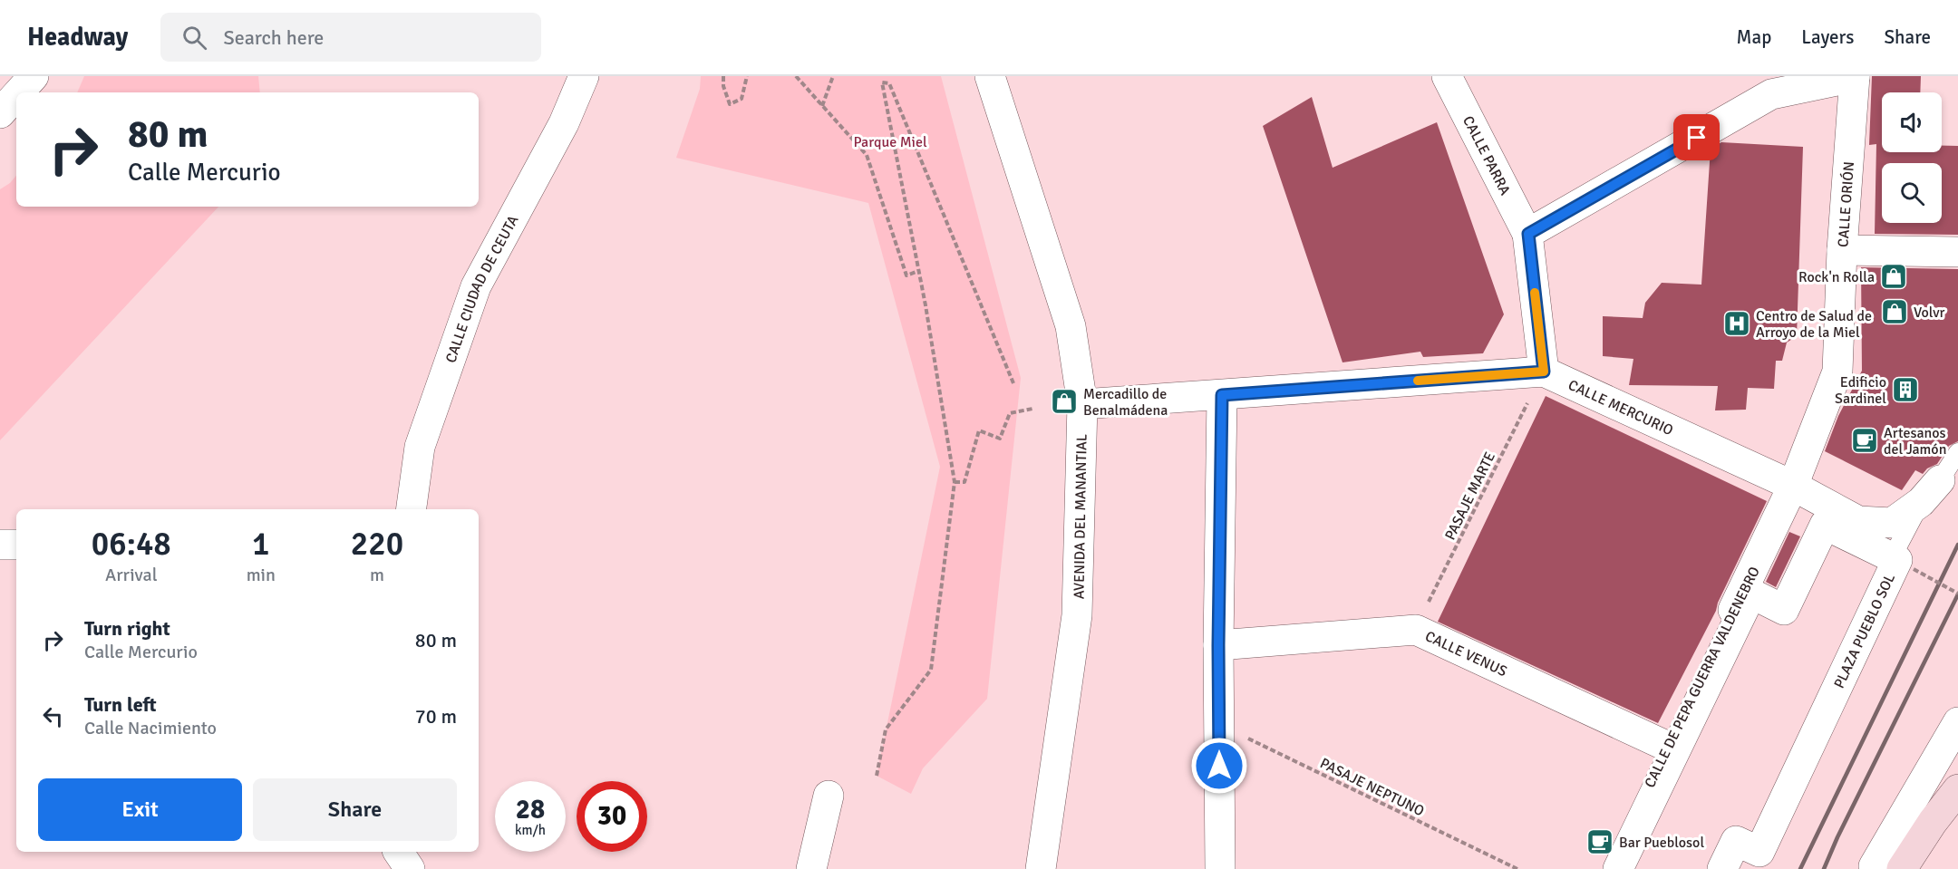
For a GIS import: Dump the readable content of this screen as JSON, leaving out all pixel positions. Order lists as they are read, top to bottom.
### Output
{
  "streets": {
    "street": [
      "CALLE PARRA",
      "CALLE ORIÓN",
      "CALLE CIUDAD DE CEUTA",
      "CALLE MERCURIO",
      "AVENIDA DEL MANANTIAL",
      "PLAZA PUEBLO SOL",
      "CALLE VENUS",
      "CALLE DE PEPA GUERRA VALDENEBRO"
    ],
    "path": ["PASAJE MARTE", "PASAJE NEPTUNO"]
  },
  "crossings": [
    ["CALLE ORIÓN", "CALLE MERCURIO"],
    ["CALLE ORIÓN", "CALLE DE PEPA GUERRA VALDENEBRO"],
    ["CALLE MERCURIO", "PASAJE MARTE"],
    ["CALLE MERCURIO", "AVENIDA DEL MANANTIAL"],
    ["CALLE MERCURIO", "CALLE DE PEPA GUERRA VALDENEBRO"],
    ["PASAJE MARTE", "CALLE VENUS"],
    ["CALLE VENUS", "CALLE DE PEPA GUERRA VALDENEBRO"]
  ],
  "parks": ["Parque Miel"],
  "places": {
    "shop": ["Rock'n Rolla", "Volvr", "Mercadillo de Benalmádena"],
    "hospital": ["Centro de Salud de Arroyo de la Miel"],
    "building": ["Edificio Sardinel"],
    "cafe": ["Artesanos del Jamón", "Bar Pueblosol"]
  },
  "page": {
    "header": "Headway",
    "search": "Search here",
    "nav": ["Map", "Layers", "Share"],
    "turn": ["80 m", "Calle Mercurio"],
    "eta": [
      "06:48",
      "Arrival",
      "1",
      "min",
      "220",
      "m"
    ],
    "list": [
      {
        "name": "Turn right",
        "note": "Calle Mercurio",
        "value": "80 m"
      },
      {
        "name": "Turn left",
        "note": "Calle Nacimiento",
        "value": "70 m"
      }
    ],
    "buttons": ["Exit", "Share"],
    "speed": "28 km/h",
    "limit": "30"
  }
}
